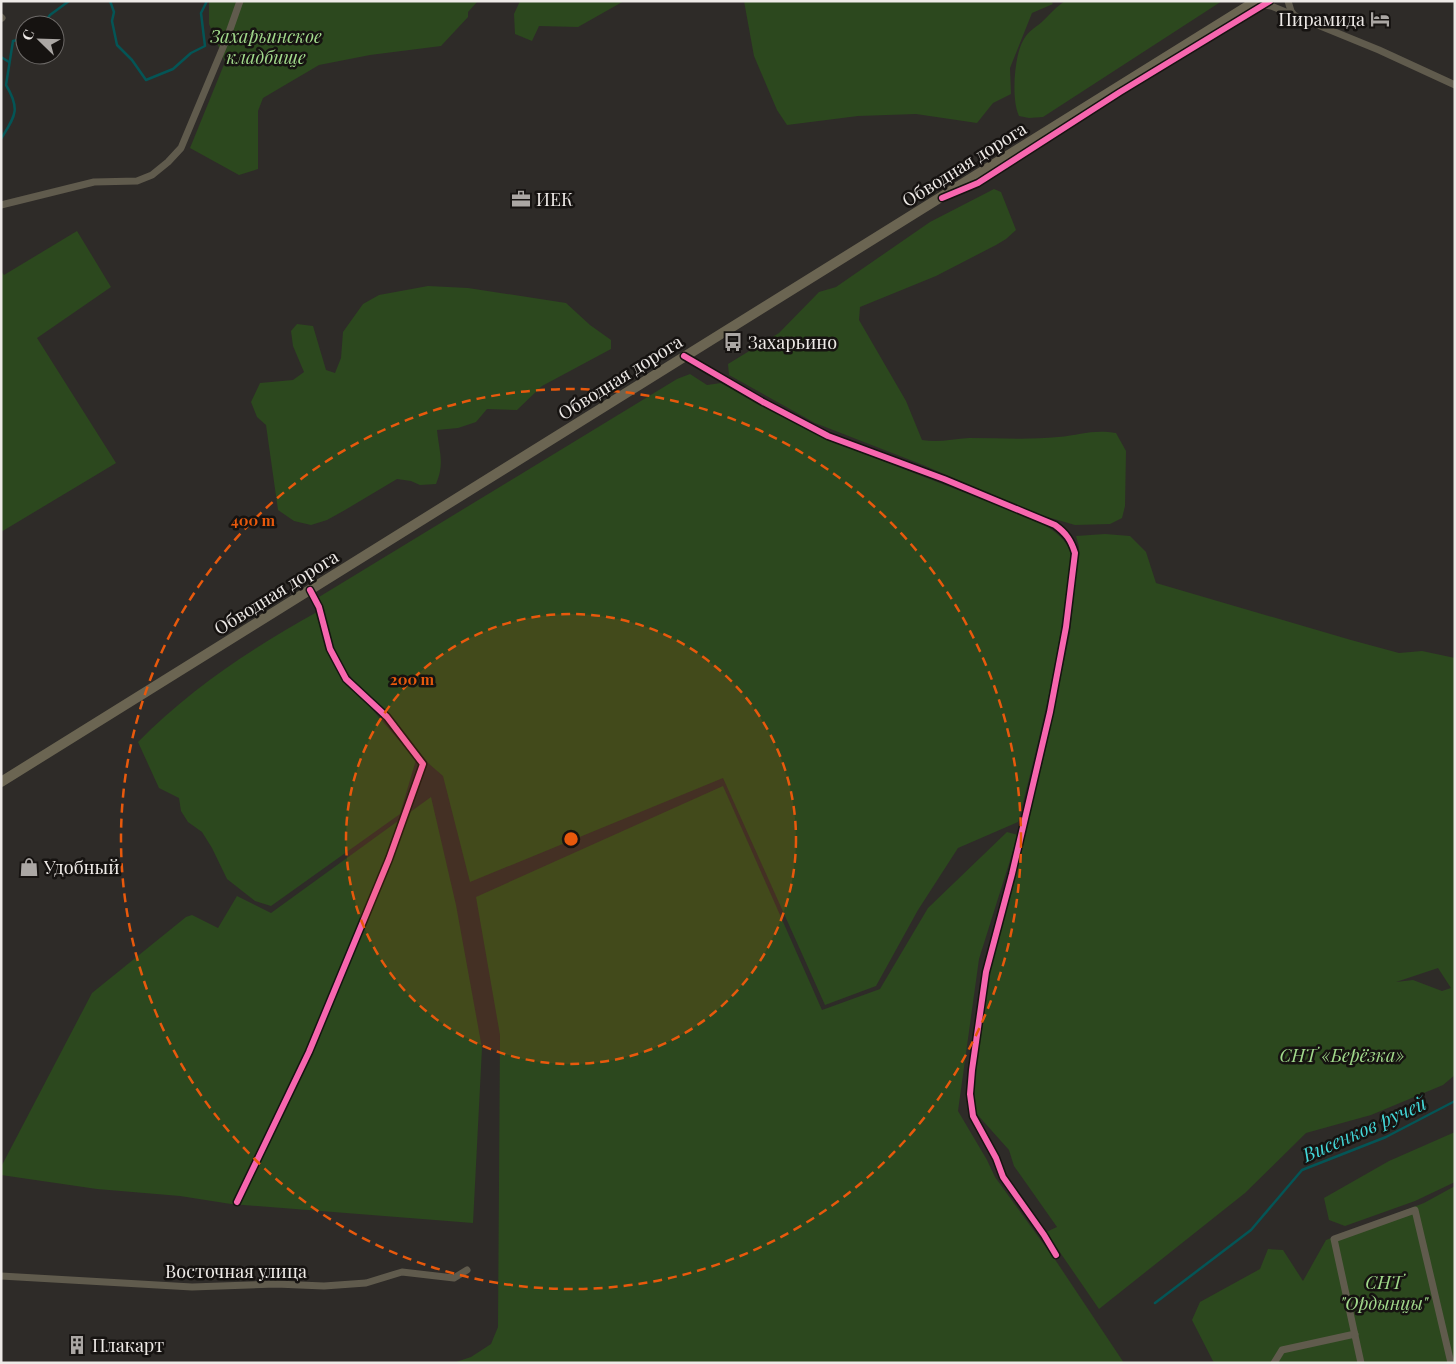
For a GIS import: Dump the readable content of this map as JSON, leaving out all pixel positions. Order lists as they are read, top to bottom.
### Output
{
  "streets": {
    "main road": ["Обводная дорога"],
    "street": ["Восточная улица"]
  },
  "water": ["Висенков ручей"],
  "parks": ["Захарьинское кладбище", "СНТ «Берёзка»", "СНТ \"Ордынцы\""],
  "places": {
    "hotel": ["Пирамида"],
    "office": ["ИЕК"],
    "bus stop": ["Захарьино"],
    "shop": ["Удобный"],
    "building": ["Плакарт"]
  },
  "north": "top left",
  "rings": ["400 m", "200 m"]
}
